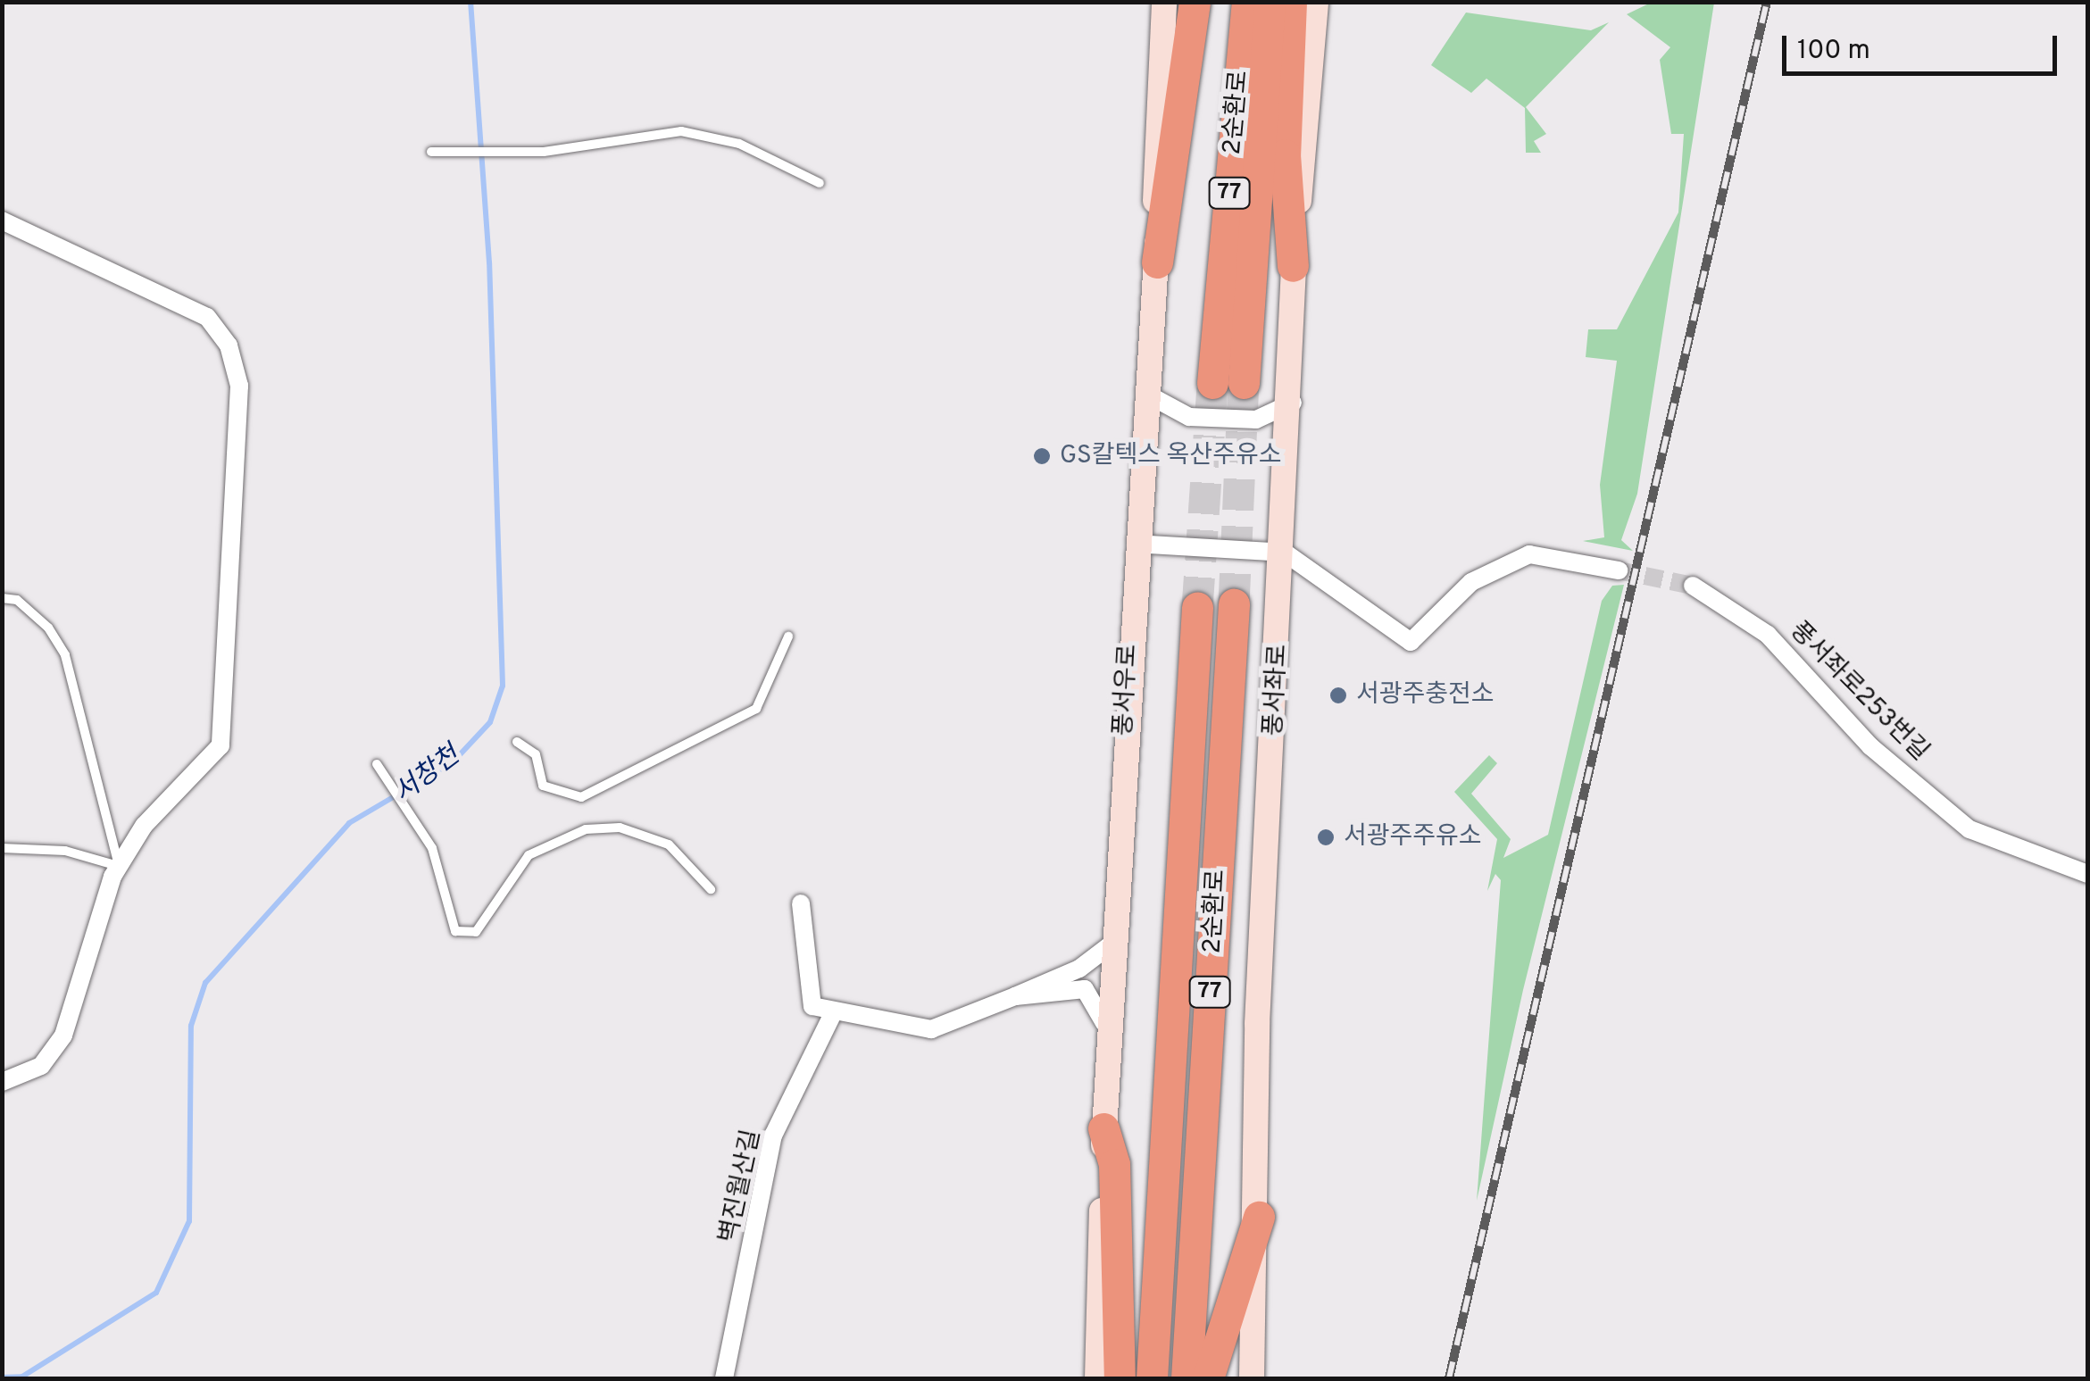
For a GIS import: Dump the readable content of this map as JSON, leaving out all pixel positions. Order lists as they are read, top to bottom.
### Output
{
  "streets": {
    "highway": ["2순환로", "77"],
    "street": [
      "풍서우로",
      "풍서좌로",
      "풍서좌로253번길",
      "벽진월산길"
    ]
  },
  "water": ["서창천"],
  "places": ["GS칼텍스 옥산주유소", "서광주충전소", "서광주주유소"],
  "scale_bar": "100 m"
}
